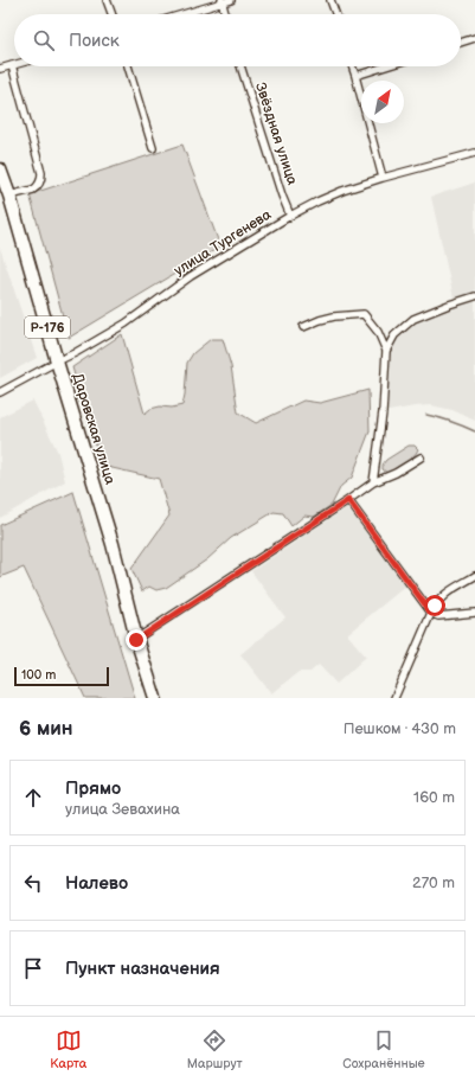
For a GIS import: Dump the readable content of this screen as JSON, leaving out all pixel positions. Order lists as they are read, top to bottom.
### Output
{
  "streets": {
    "highway": ["Р-176", "Даровская улица"],
    "street": ["Звёздная улица", "улица Тургенева"]
  },
  "crossings": [
    ["Звёздная улица", "улица Тургенева"],
    ["улица Тургенева", "Даровская улица"]
  ],
  "scale_bar": "100 m",
  "north": "top right",
  "page": {
    "search": "Поиск",
    "scale": "100 m",
    "heading": ["6 мин", "Пешком · 430 m"],
    "list": [
      ["Прямо", "улица Зевахина", "160 m"],
      ["Налево", "270 m"],
      "Пункт назначения"
    ],
    "nav": ["Карта", "Маршрут", "Сохранённые"]
  }
}
